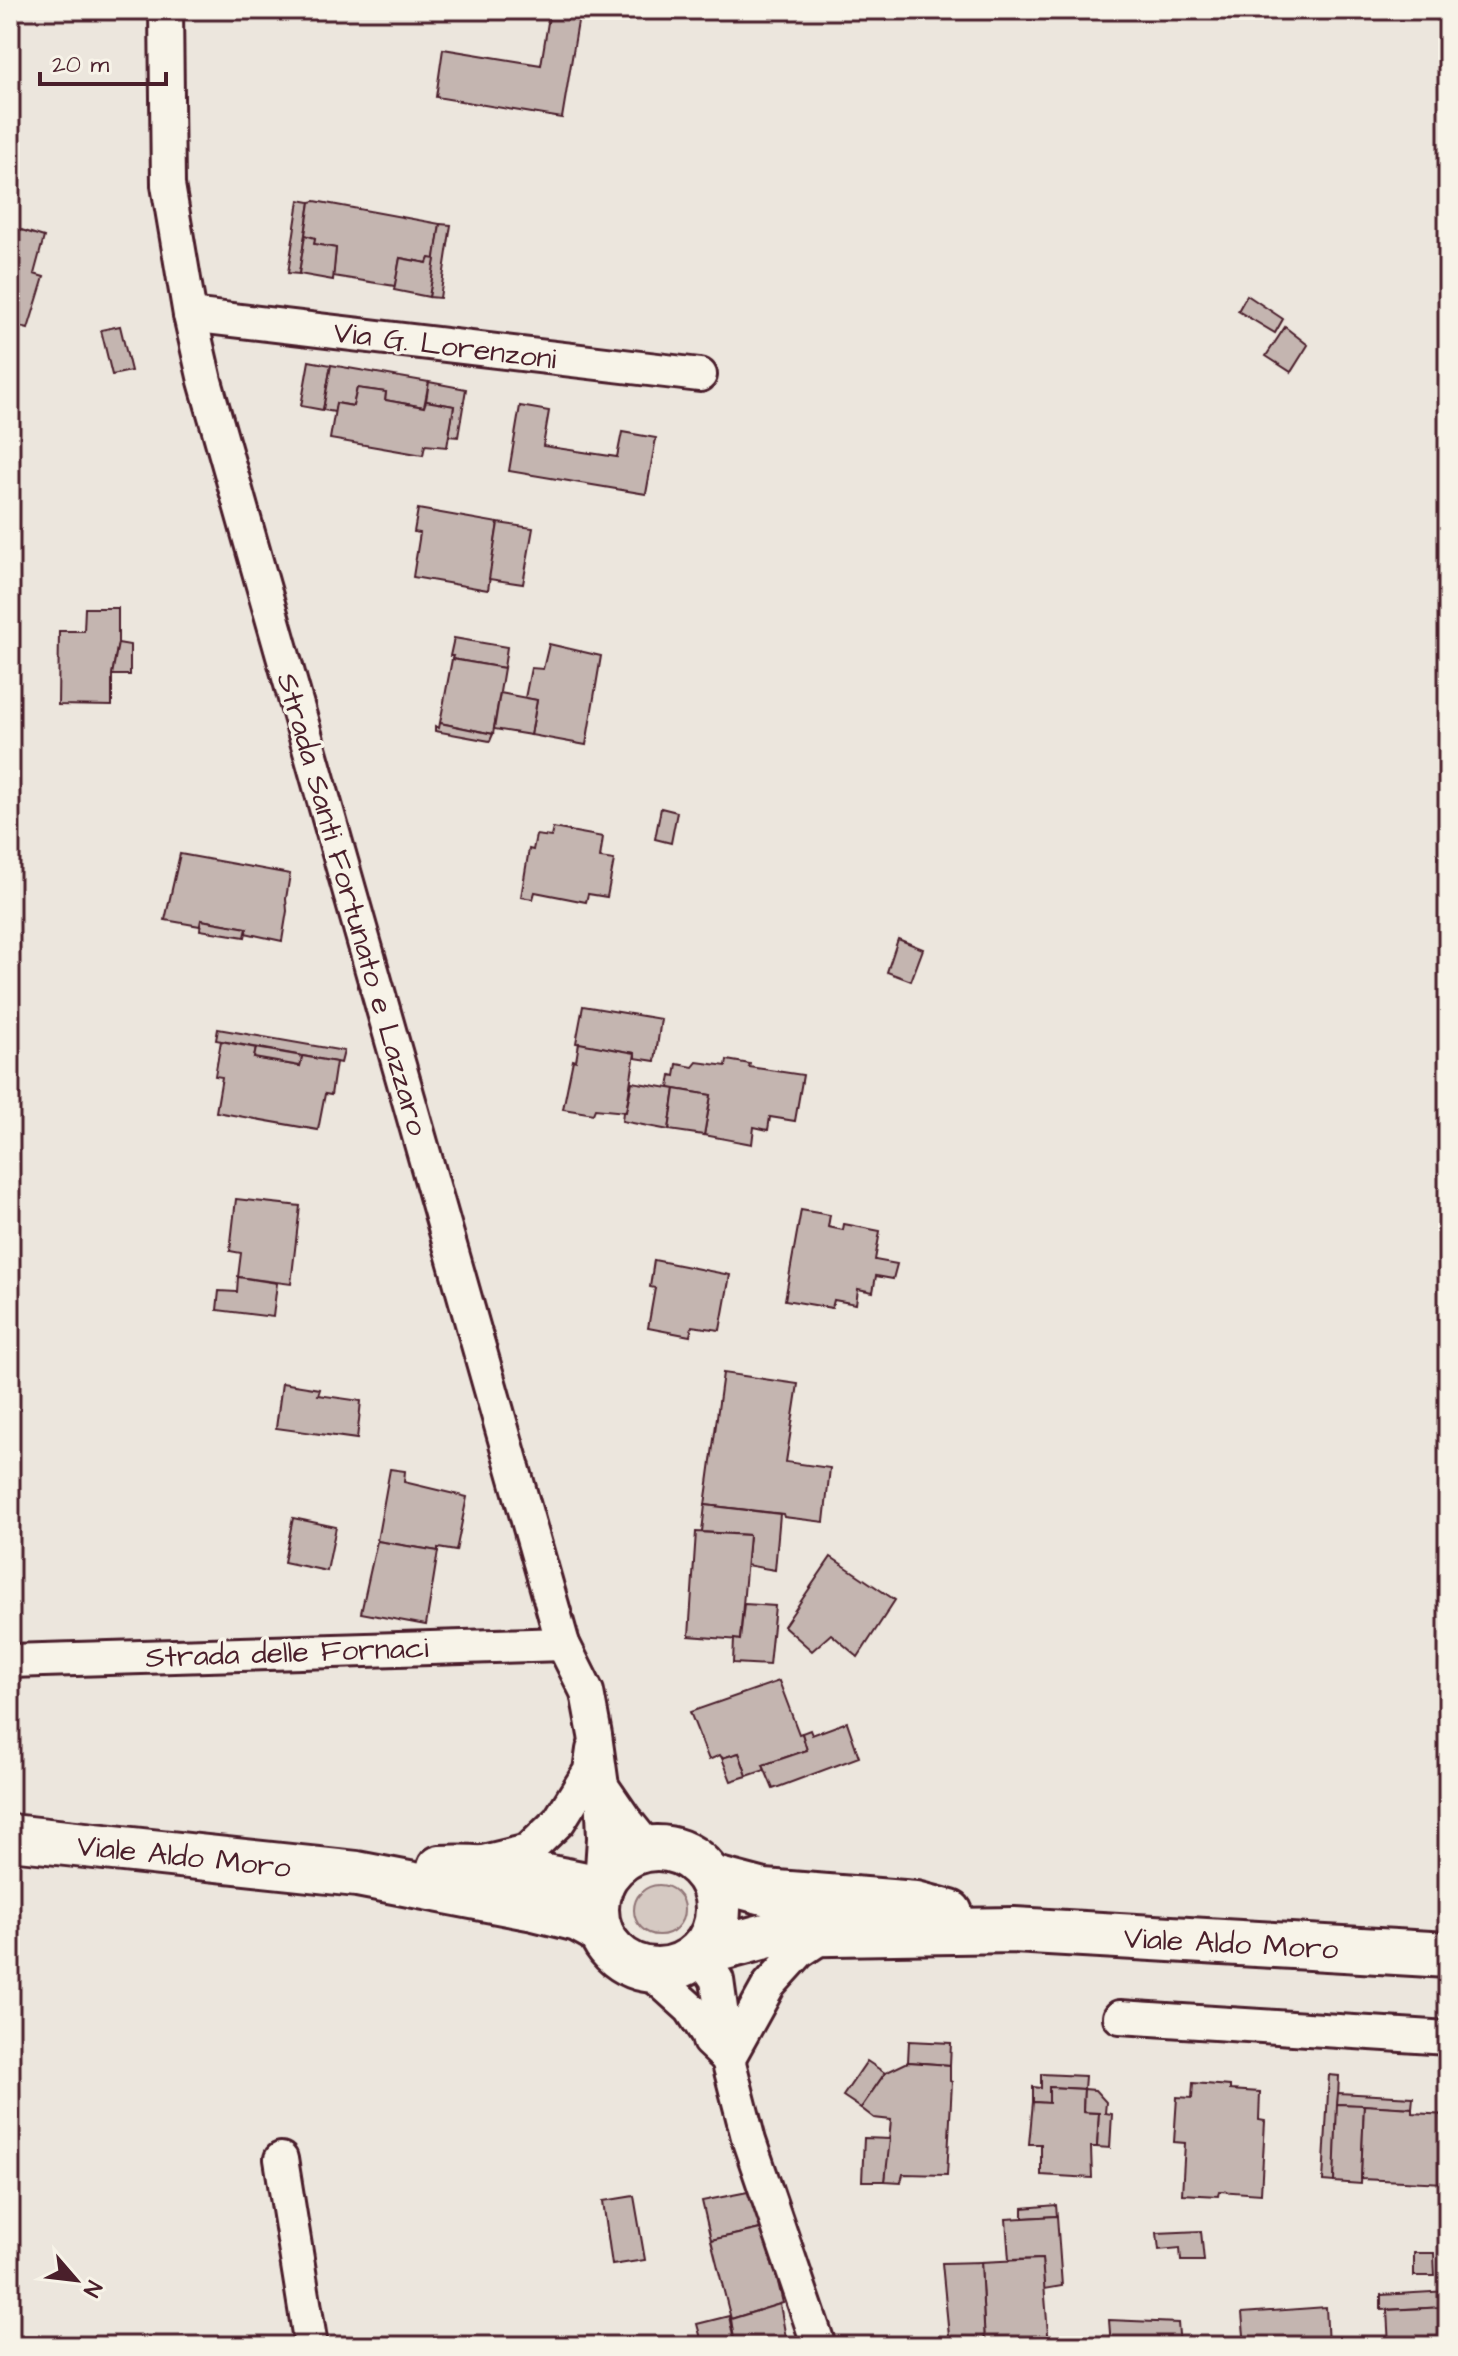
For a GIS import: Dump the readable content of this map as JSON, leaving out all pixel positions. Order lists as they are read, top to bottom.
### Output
{
  "streets": {
    "main road": ["Strada Santi Fortunato e Lazzaro", "Viale Aldo Moro"],
    "street": ["Via G. Lorenzoni", "Strada delle Fornaci"]
  },
  "crossings": [
    ["Via G. Lorenzoni", "Strada Santi Fortunato e Lazzaro"],
    ["Strada Santi Fortunato e Lazzaro", "Strada delle Fornaci"],
    ["Strada Santi Fortunato e Lazzaro", "Viale Aldo Moro"]
  ],
  "scale_bar": "20 m",
  "north": "bottom right"
}
